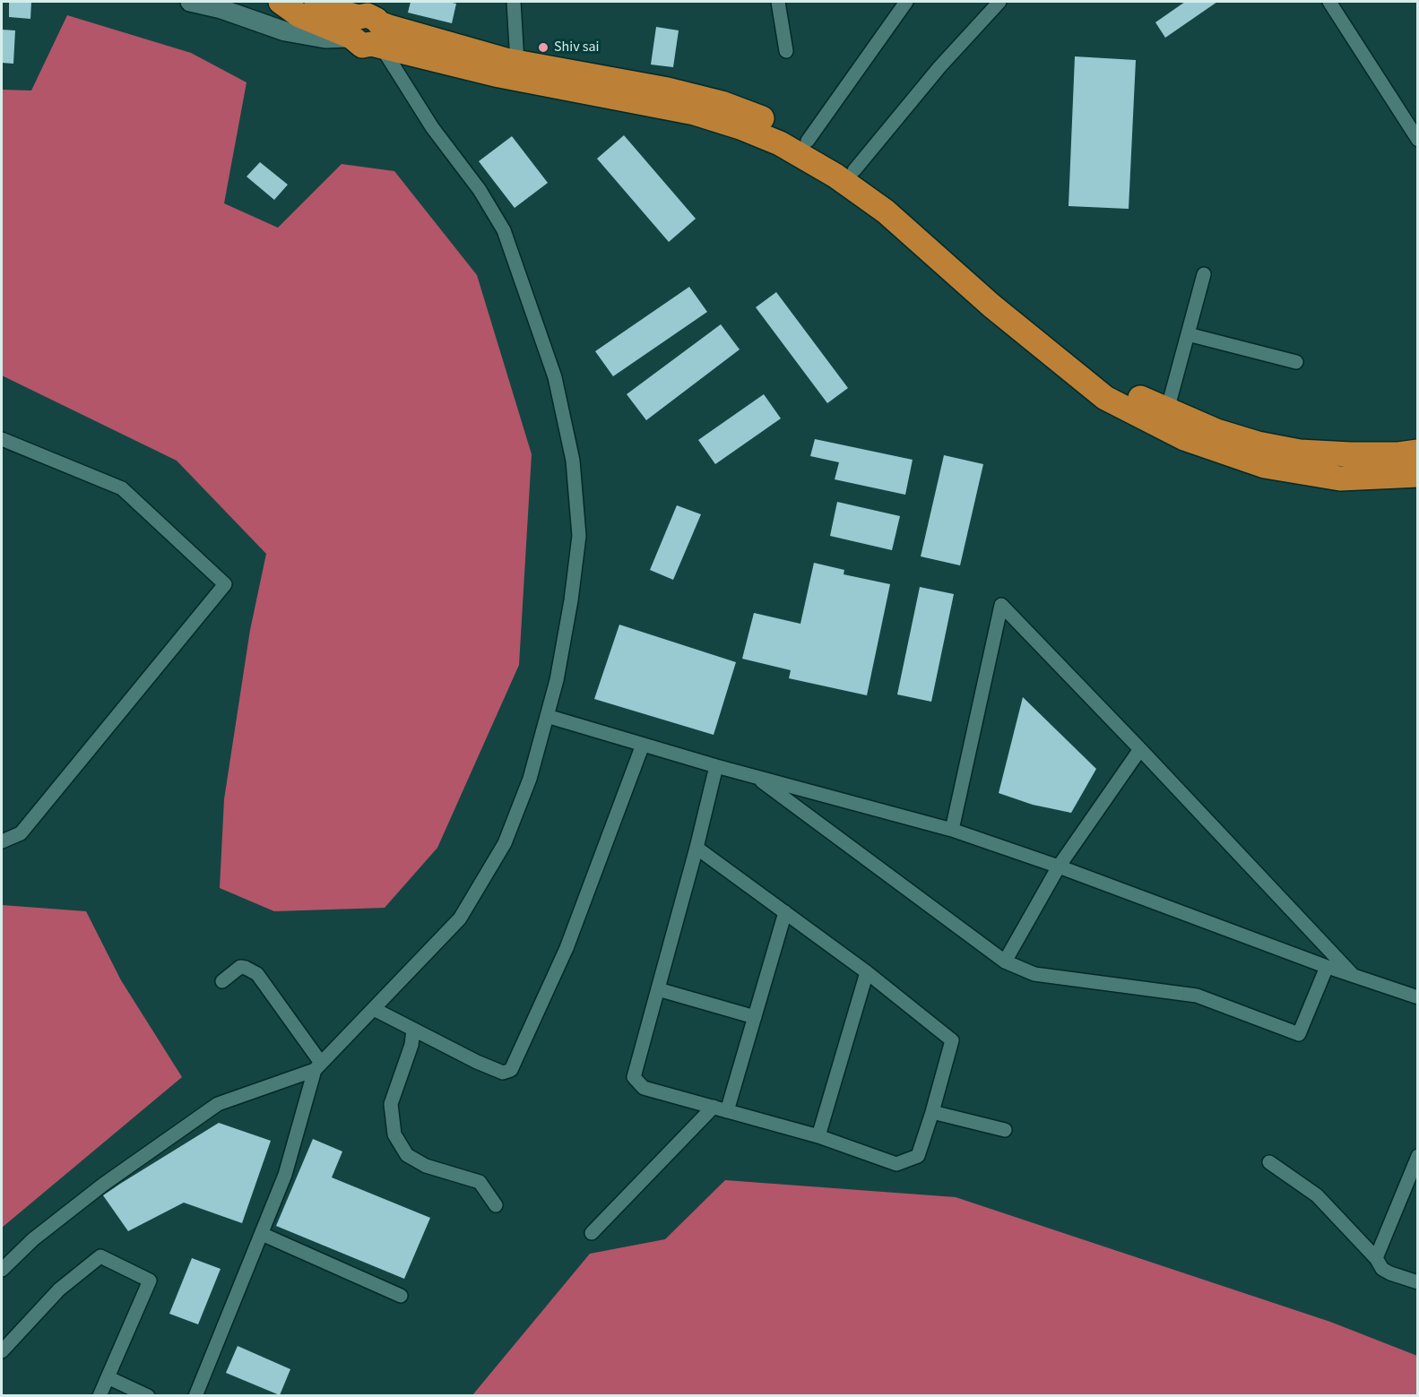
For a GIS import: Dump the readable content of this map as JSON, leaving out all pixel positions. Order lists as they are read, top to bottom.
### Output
{
  "places": ["Shiv sai"]
}
